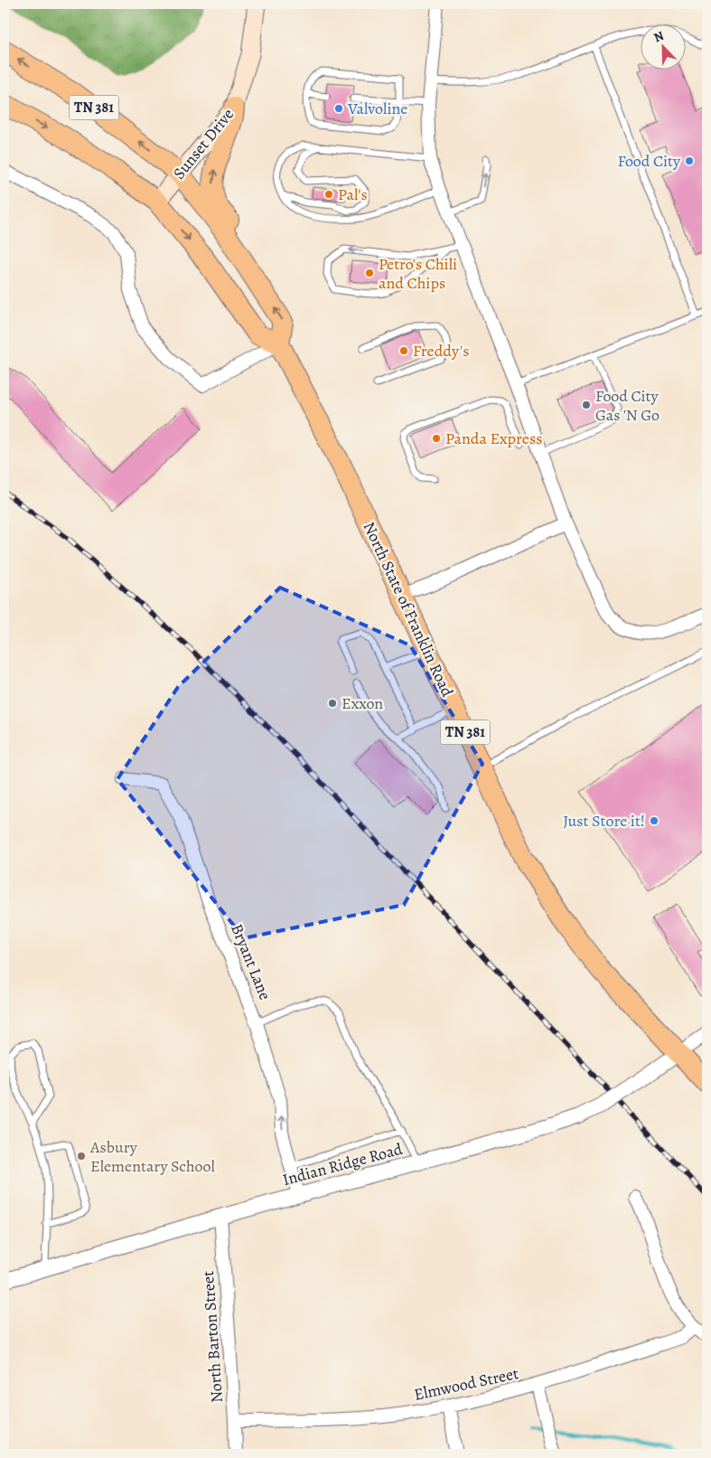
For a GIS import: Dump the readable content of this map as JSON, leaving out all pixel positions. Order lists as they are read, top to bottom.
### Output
{
  "streets": {
    "highway": ["TN 381", "North State of Franklin Road"],
    "main road": ["Sunset Drive"],
    "street": [
      "Bryant Lane",
      "Indian Ridge Road",
      "North Barton Street",
      "Elmwood Street"
    ]
  },
  "crossings": [
    ["TN 381", "Sunset Drive"],
    ["TN 381", "North State of Franklin Road"],
    ["North State of Franklin Road", "Indian Ridge Road"],
    ["Bryant Lane", "Indian Ridge Road"],
    ["Indian Ridge Road", "North Barton Street"],
    ["North Barton Street", "Elmwood Street"]
  ],
  "places": [
    "Valvoline",
    "Food City",
    "Pal's",
    "Petro's Chili and Chips",
    "Freddy's",
    "Food City Gas 'N Go",
    "Panda Express",
    "Exxon",
    "Just Store it!",
    "Asbury Elementary School"
  ],
  "north": "top left"
}
